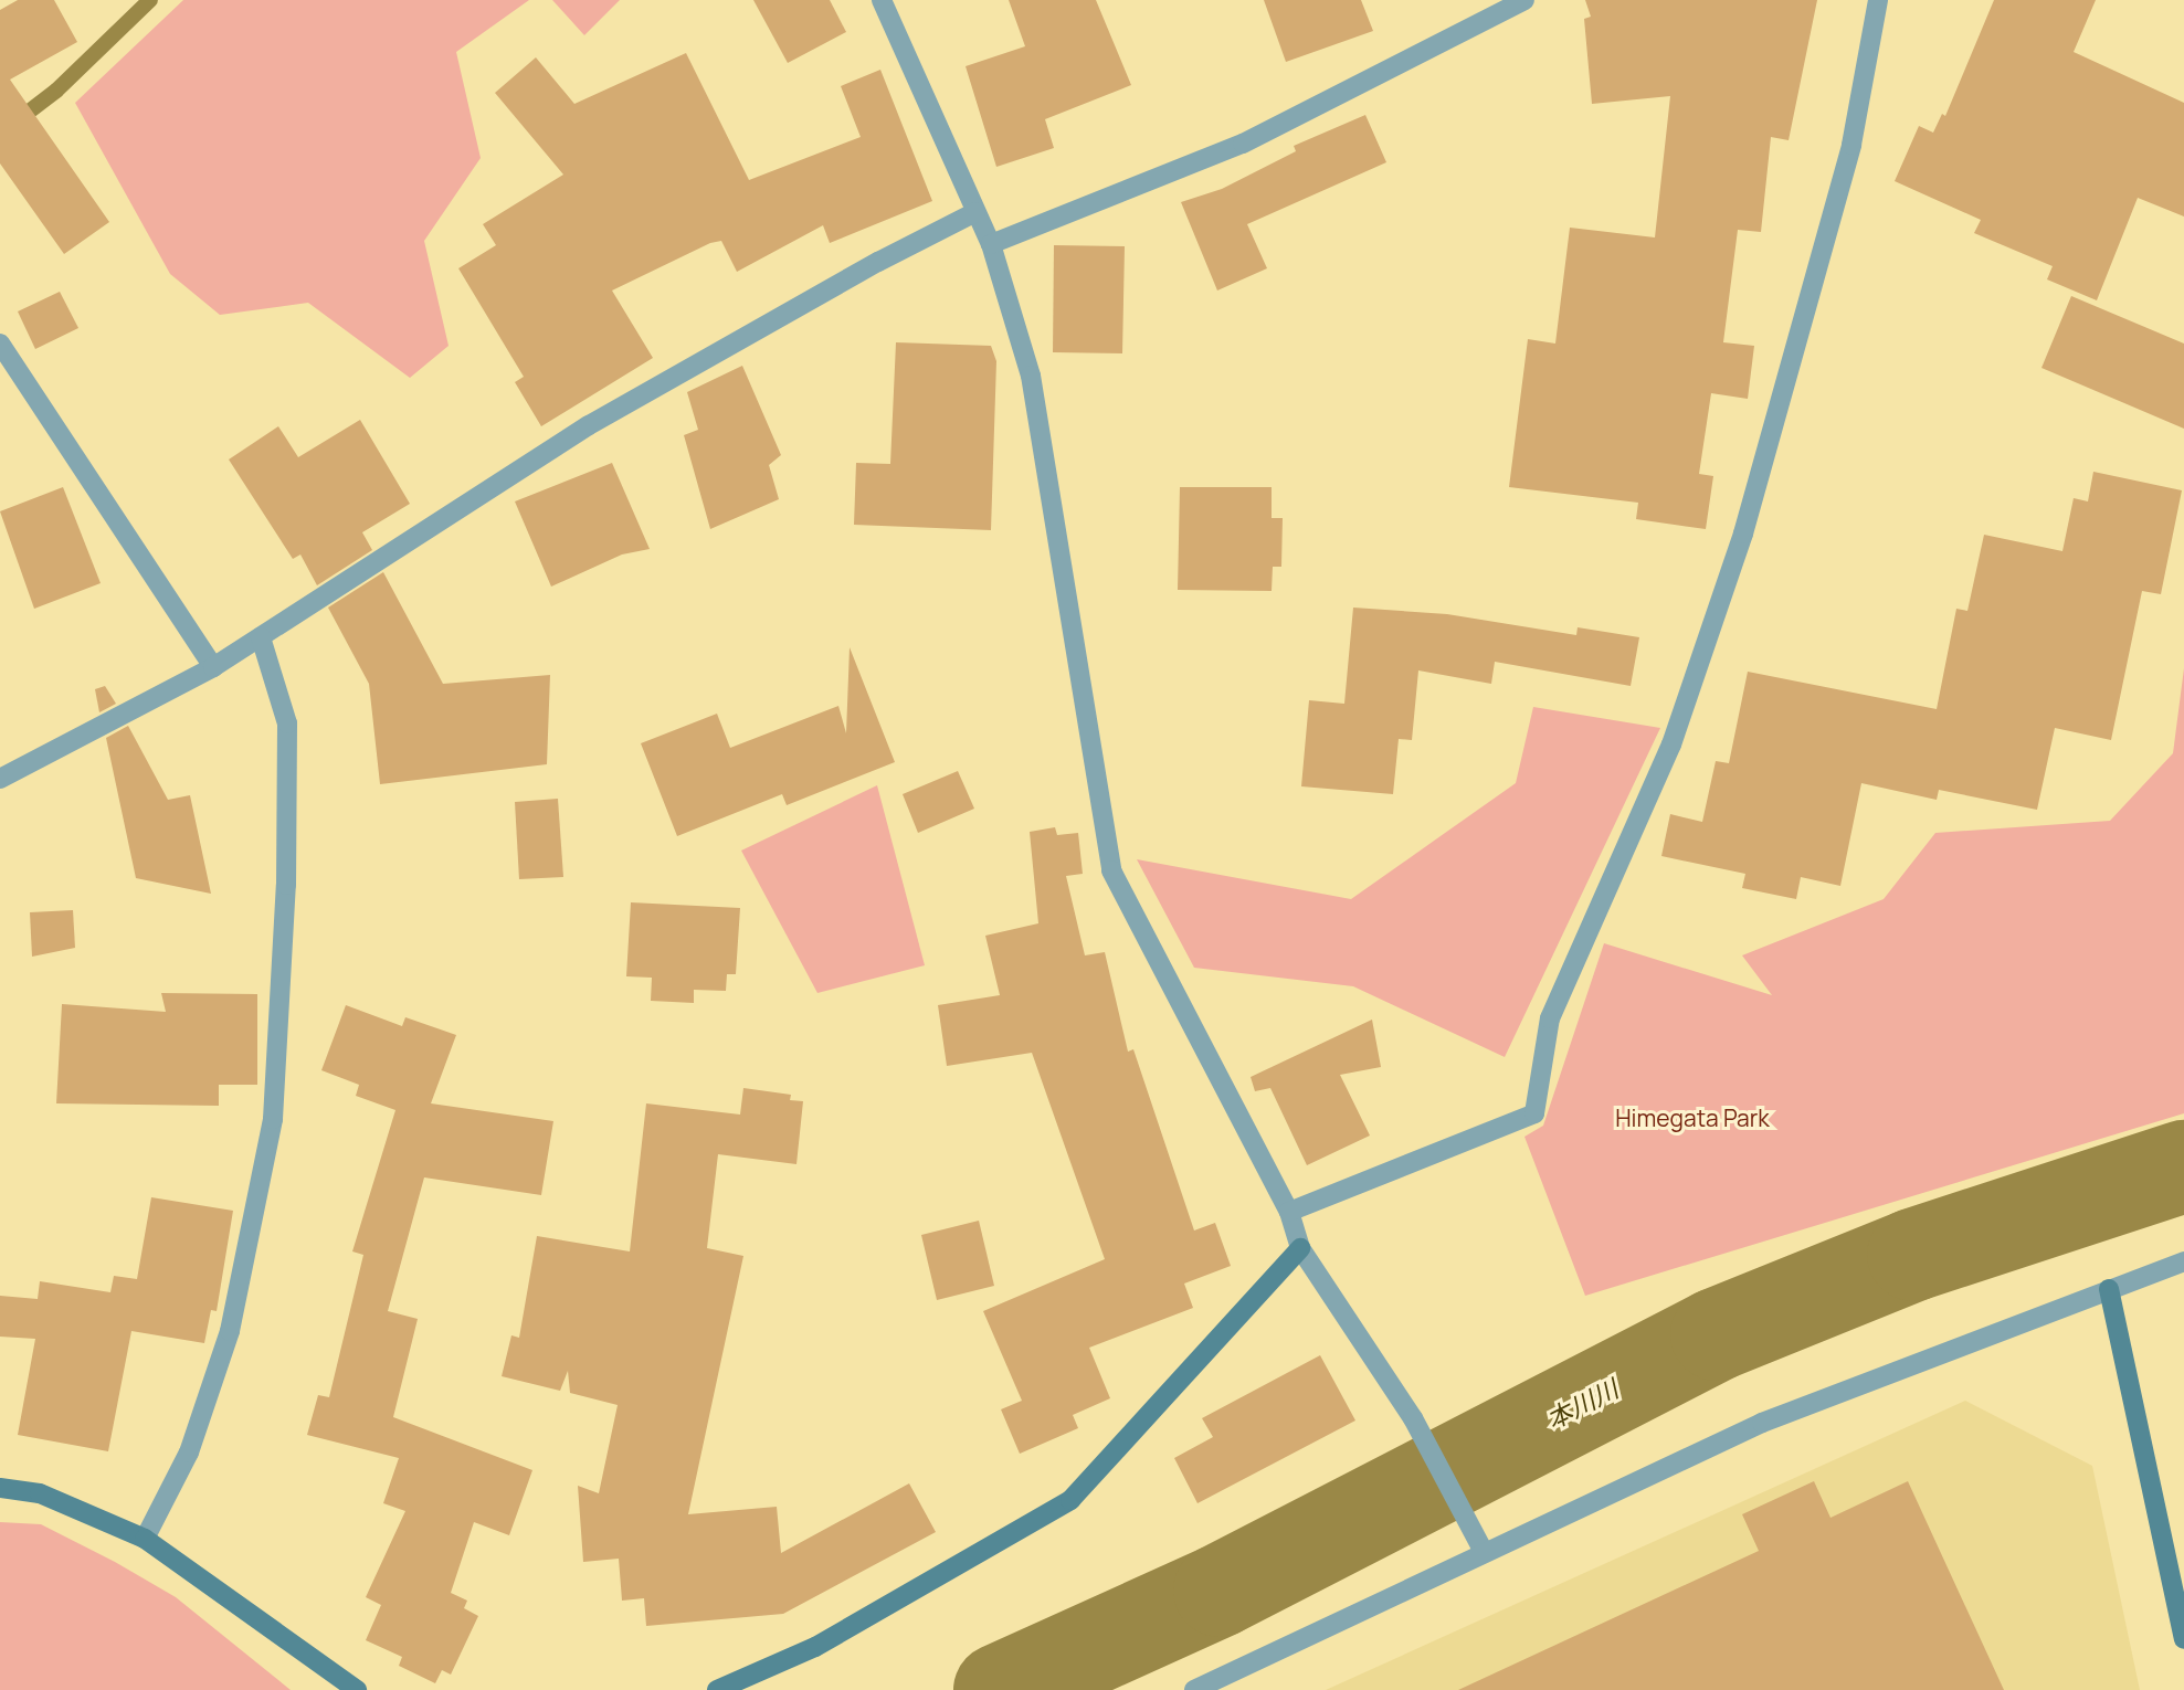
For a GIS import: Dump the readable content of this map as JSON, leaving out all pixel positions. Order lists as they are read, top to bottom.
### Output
{
  "water": ["本川川"],
  "parks": ["Himegata Park"]
}
